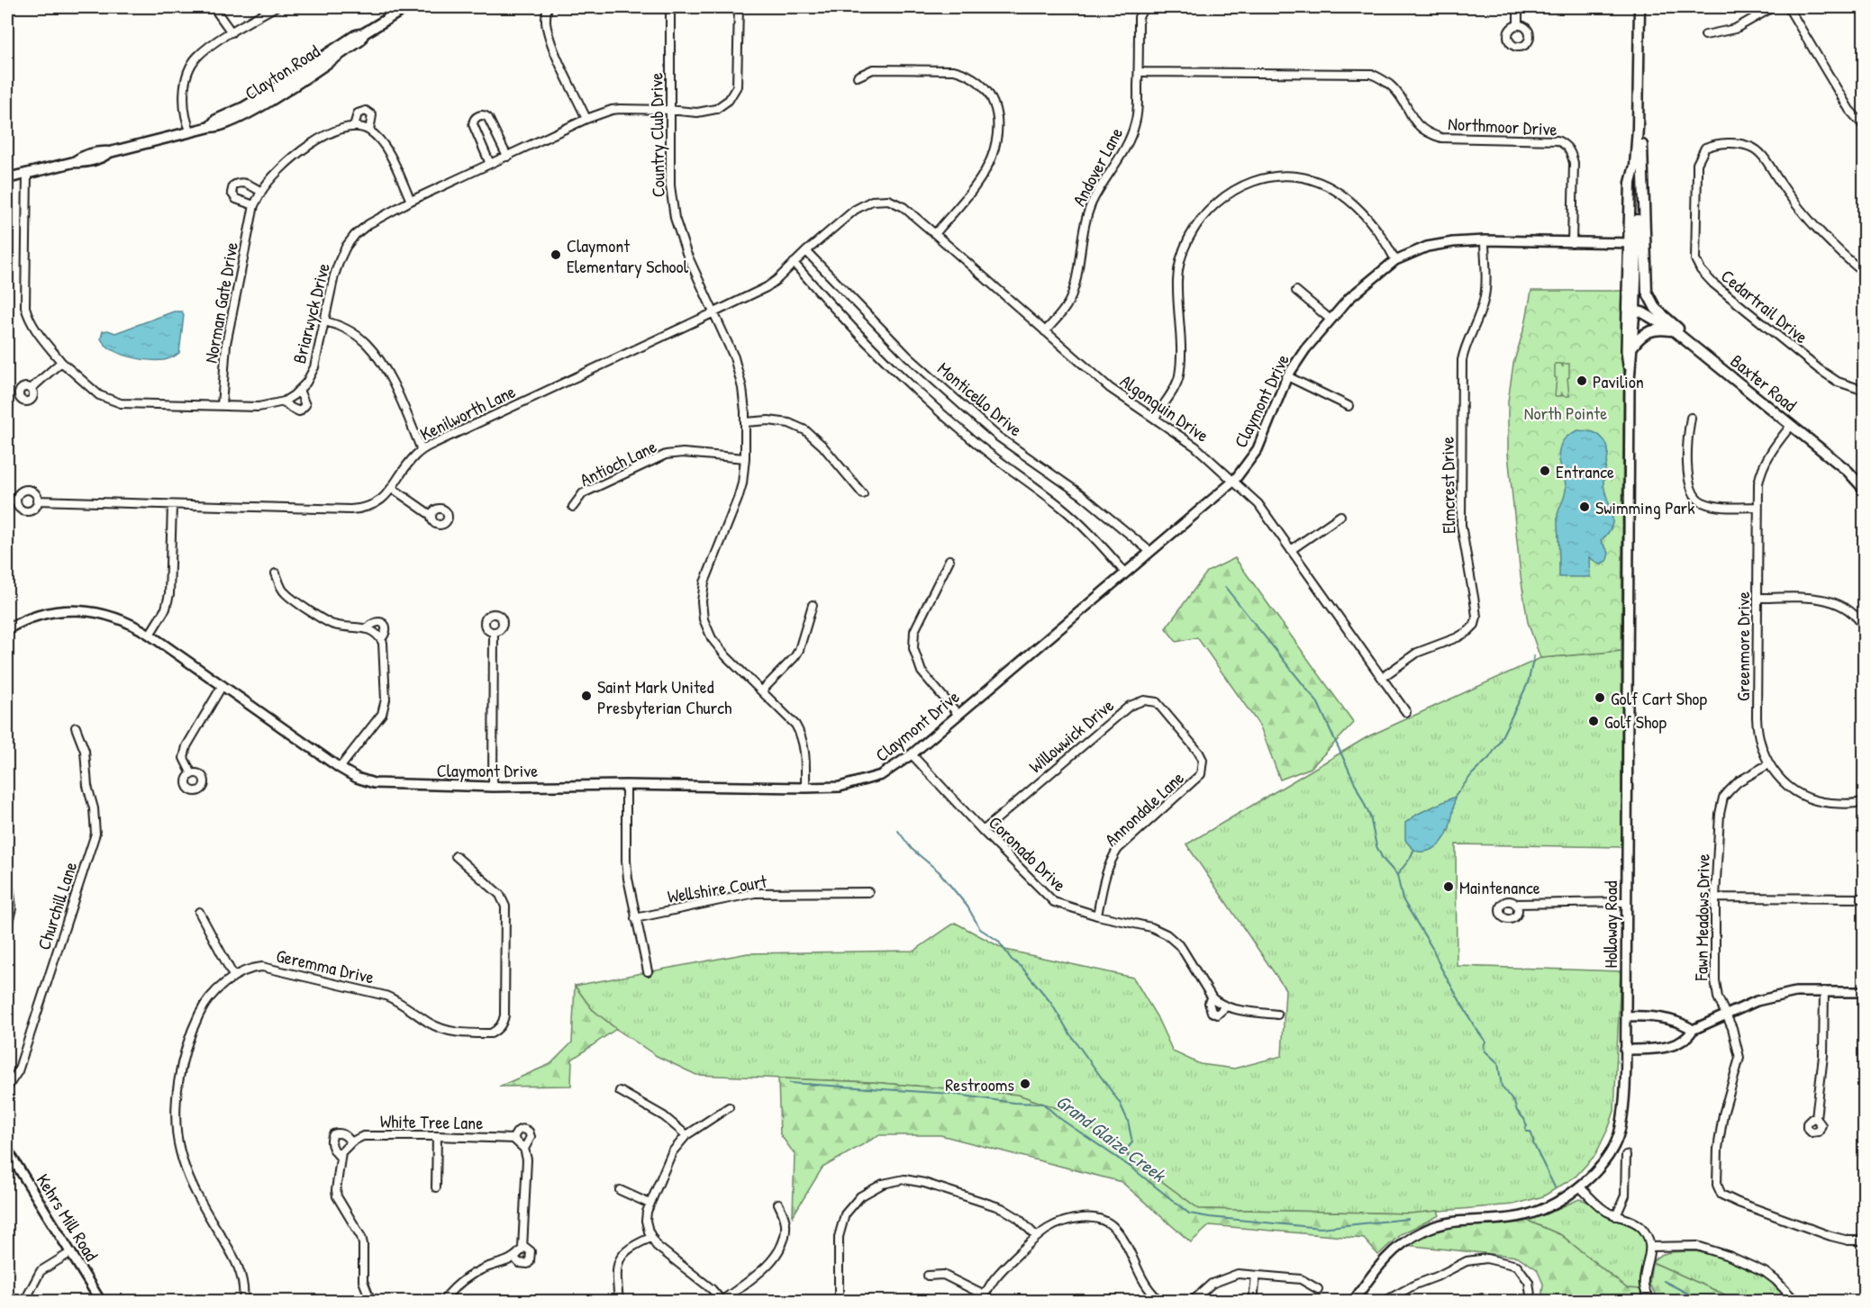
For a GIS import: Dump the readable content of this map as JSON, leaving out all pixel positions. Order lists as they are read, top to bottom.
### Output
{
  "streets": {
    "main road": ["Clayton Road", "Baxter Road"],
    "street": [
      "Northmoor Drive",
      "Country Club Drive",
      "Andover Lane",
      "Norman Gate Drive",
      "Cedartrail Drive",
      "Briarwyck Drive",
      "Monticello Drive",
      "Claymont Drive",
      "Algonquin Drive",
      "Kenilworth Lane",
      "Antioch Lane",
      "Elmcrest Drive",
      "Greenmore Drive",
      "Willowwick Drive",
      "Annondale Lane",
      "Coronado Drive",
      "Wellshire Court",
      "Churchill Lane",
      "Fawn Meadows Drive",
      "Holloway Road",
      "Geremma Drive",
      "White Tree Lane",
      "Kehrs Mill Road"
    ]
  },
  "crossings": [
    ["Clayton Road", "Briarwyck Drive"],
    ["Northmoor Drive", "Andover Lane"],
    ["Northmoor Drive", "Claymont Drive"],
    ["Country Club Drive", "Briarwyck Drive"],
    ["Country Club Drive", "Claymont Drive"],
    ["Country Club Drive", "Kenilworth Lane"],
    ["Country Club Drive", "Antioch Lane"],
    ["Andover Lane", "Algonquin Drive"],
    ["Norman Gate Drive", "Briarwyck Drive"],
    ["Baxter Road", "Greenmore Drive"],
    ["Baxter Road", "Holloway Road"],
    ["Monticello Drive", "Claymont Drive"],
    ["Monticello Drive", "Kenilworth Lane"],
    ["Claymont Drive", "Algonquin Drive"],
    ["Claymont Drive", "Elmcrest Drive"],
    ["Claymont Drive", "Coronado Drive"],
    ["Algonquin Drive", "Kenilworth Lane"],
    ["Algonquin Drive", "Elmcrest Drive"],
    ["Greenmore Drive", "Fawn Meadows Drive"],
    ["Willowwick Drive", "Annondale Lane"],
    ["Willowwick Drive", "Coronado Drive"],
    ["Annondale Lane", "Coronado Drive"]
  ],
  "water": ["Grand Glaize Creek"],
  "parks": ["North Pointe"],
  "places": [
    "Claymont Elementary School",
    "Pavilion",
    "Entrance",
    "Swimming Park",
    "Saint Mark United Presbyterian Church",
    "Golf Cart Shop",
    "Golf Shop",
    "Maintenance",
    "Restrooms"
  ]
}
